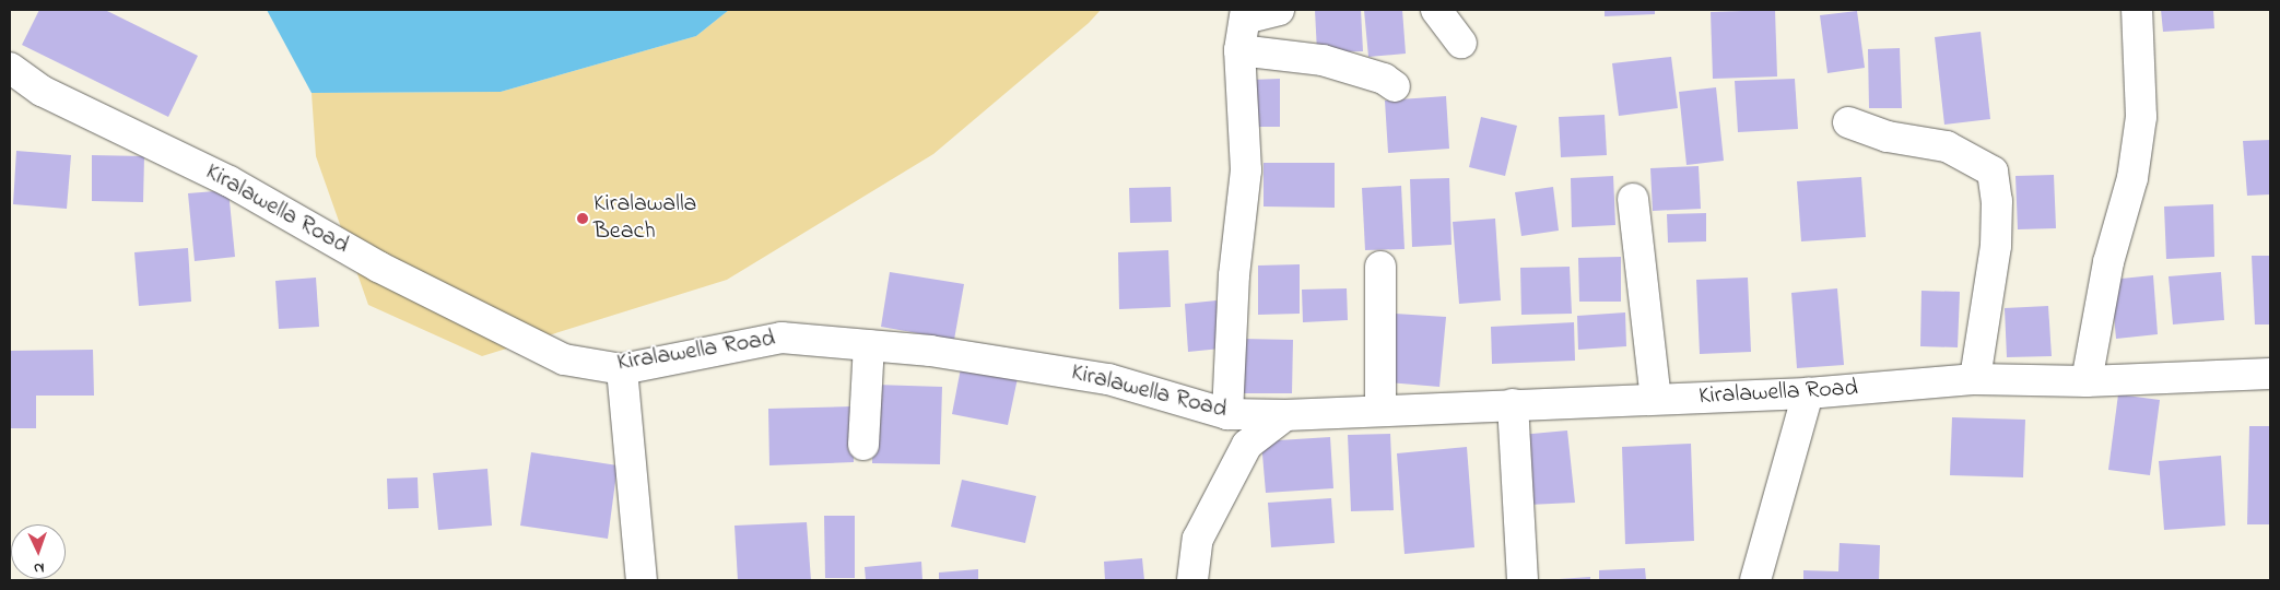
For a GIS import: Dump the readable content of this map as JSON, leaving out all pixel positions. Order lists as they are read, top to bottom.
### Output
{
  "streets": {
    "street": ["Kiralawella Road"]
  },
  "places": ["Kiralawalla Beach"],
  "north": "bottom"
}
